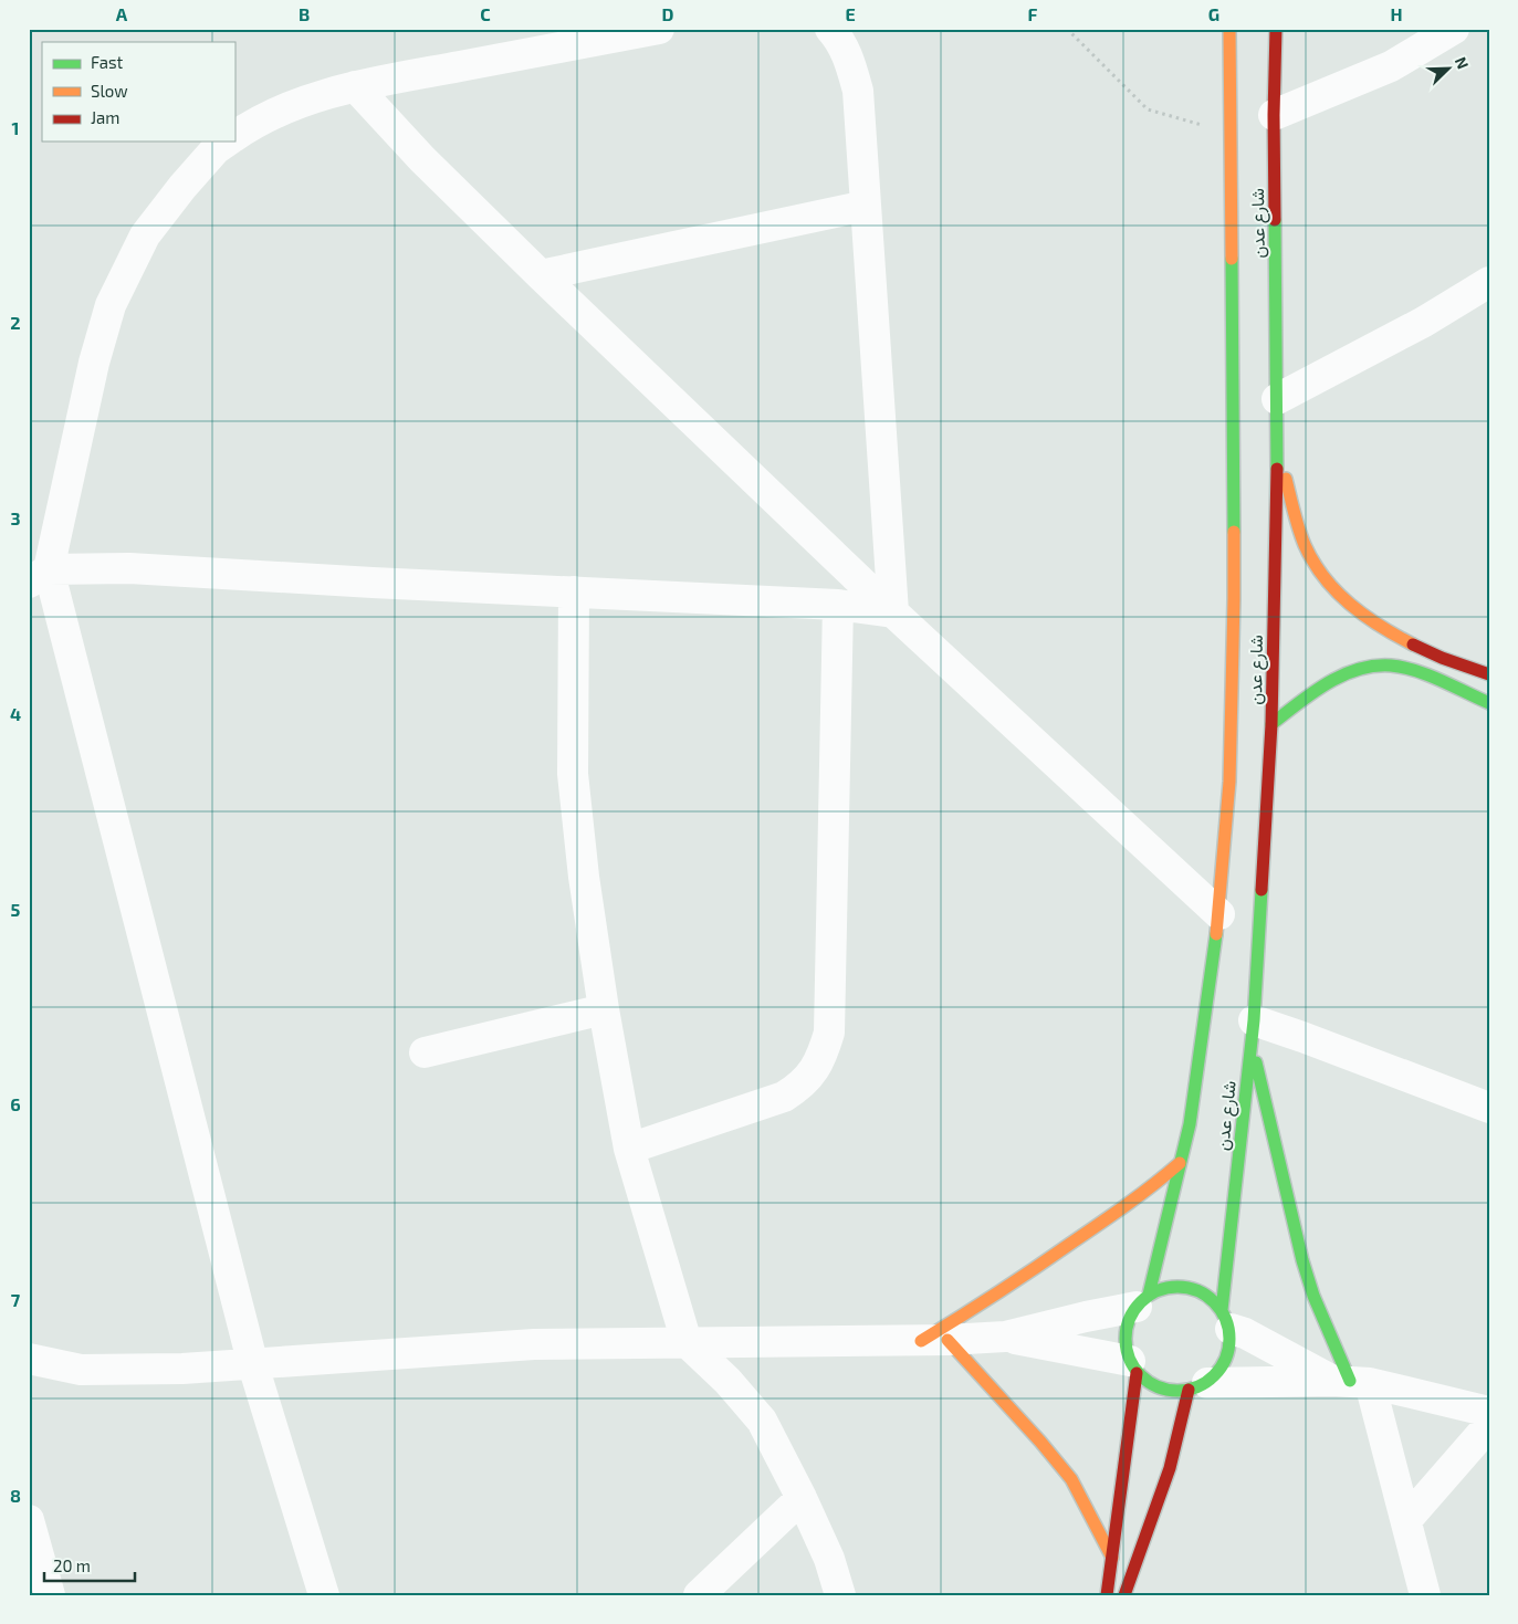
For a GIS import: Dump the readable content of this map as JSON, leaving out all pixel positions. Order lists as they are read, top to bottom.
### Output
{
  "streets": {
    "street": ["شارع عدن"]
  },
  "legend": ["Fast", "Slow", "Jam"],
  "scale_bar": "20 m",
  "north": "top right",
  "grid": {
    "columns": [
      "A",
      "B",
      "C",
      "D",
      "E",
      "F",
      "G",
      "H"
    ],
    "rows": [
      "1",
      "2",
      "3",
      "4",
      "5",
      "6",
      "7",
      "8"
    ]
  }
}
